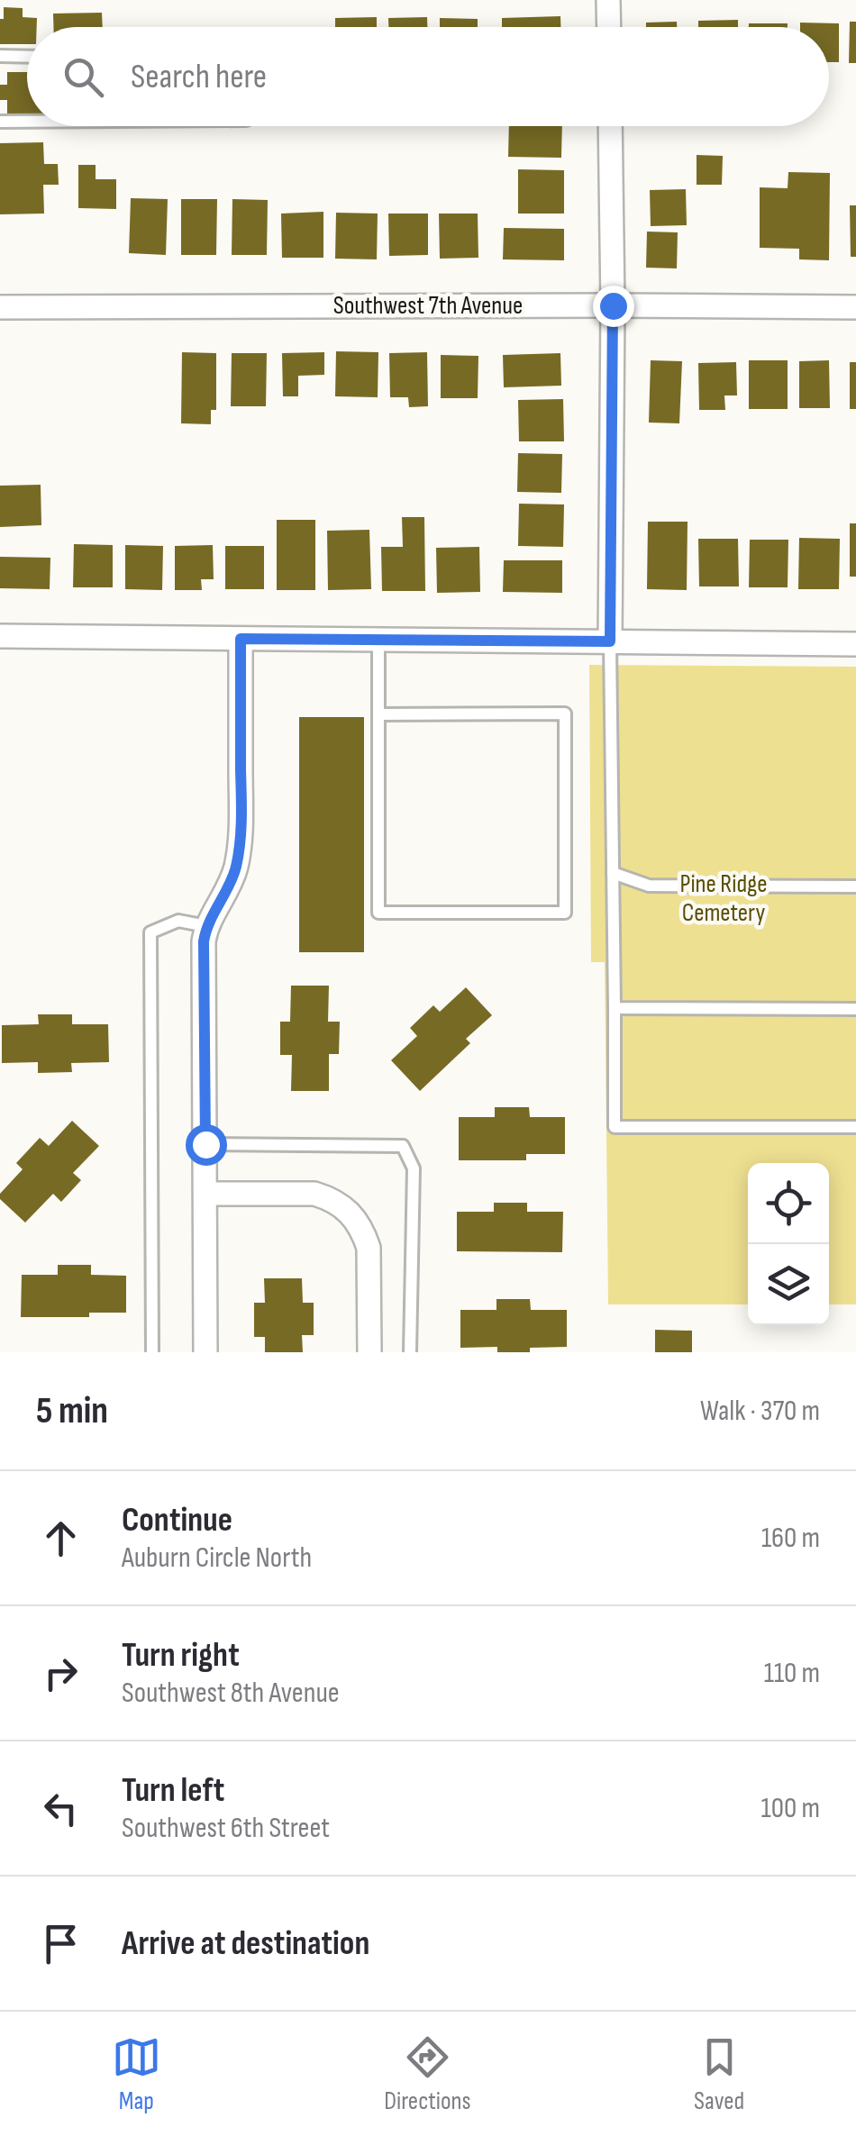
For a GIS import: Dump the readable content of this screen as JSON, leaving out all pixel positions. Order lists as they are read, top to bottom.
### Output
{
  "streets": {
    "street": ["Southwest 7th Avenue"]
  },
  "parks": ["Pine Ridge Cemetery"],
  "page": {
    "search": "Search here",
    "heading": ["5 min", "Walk · 370 m"],
    "list": [
      ["Continue", "Auburn Circle North", "160 m"],
      ["Turn right", "Southwest 8th Avenue", "110 m"],
      ["Turn left", "Southwest 6th Street", "100 m"],
      "Arrive at destination"
    ],
    "nav": ["Map", "Directions", "Saved"]
  }
}
